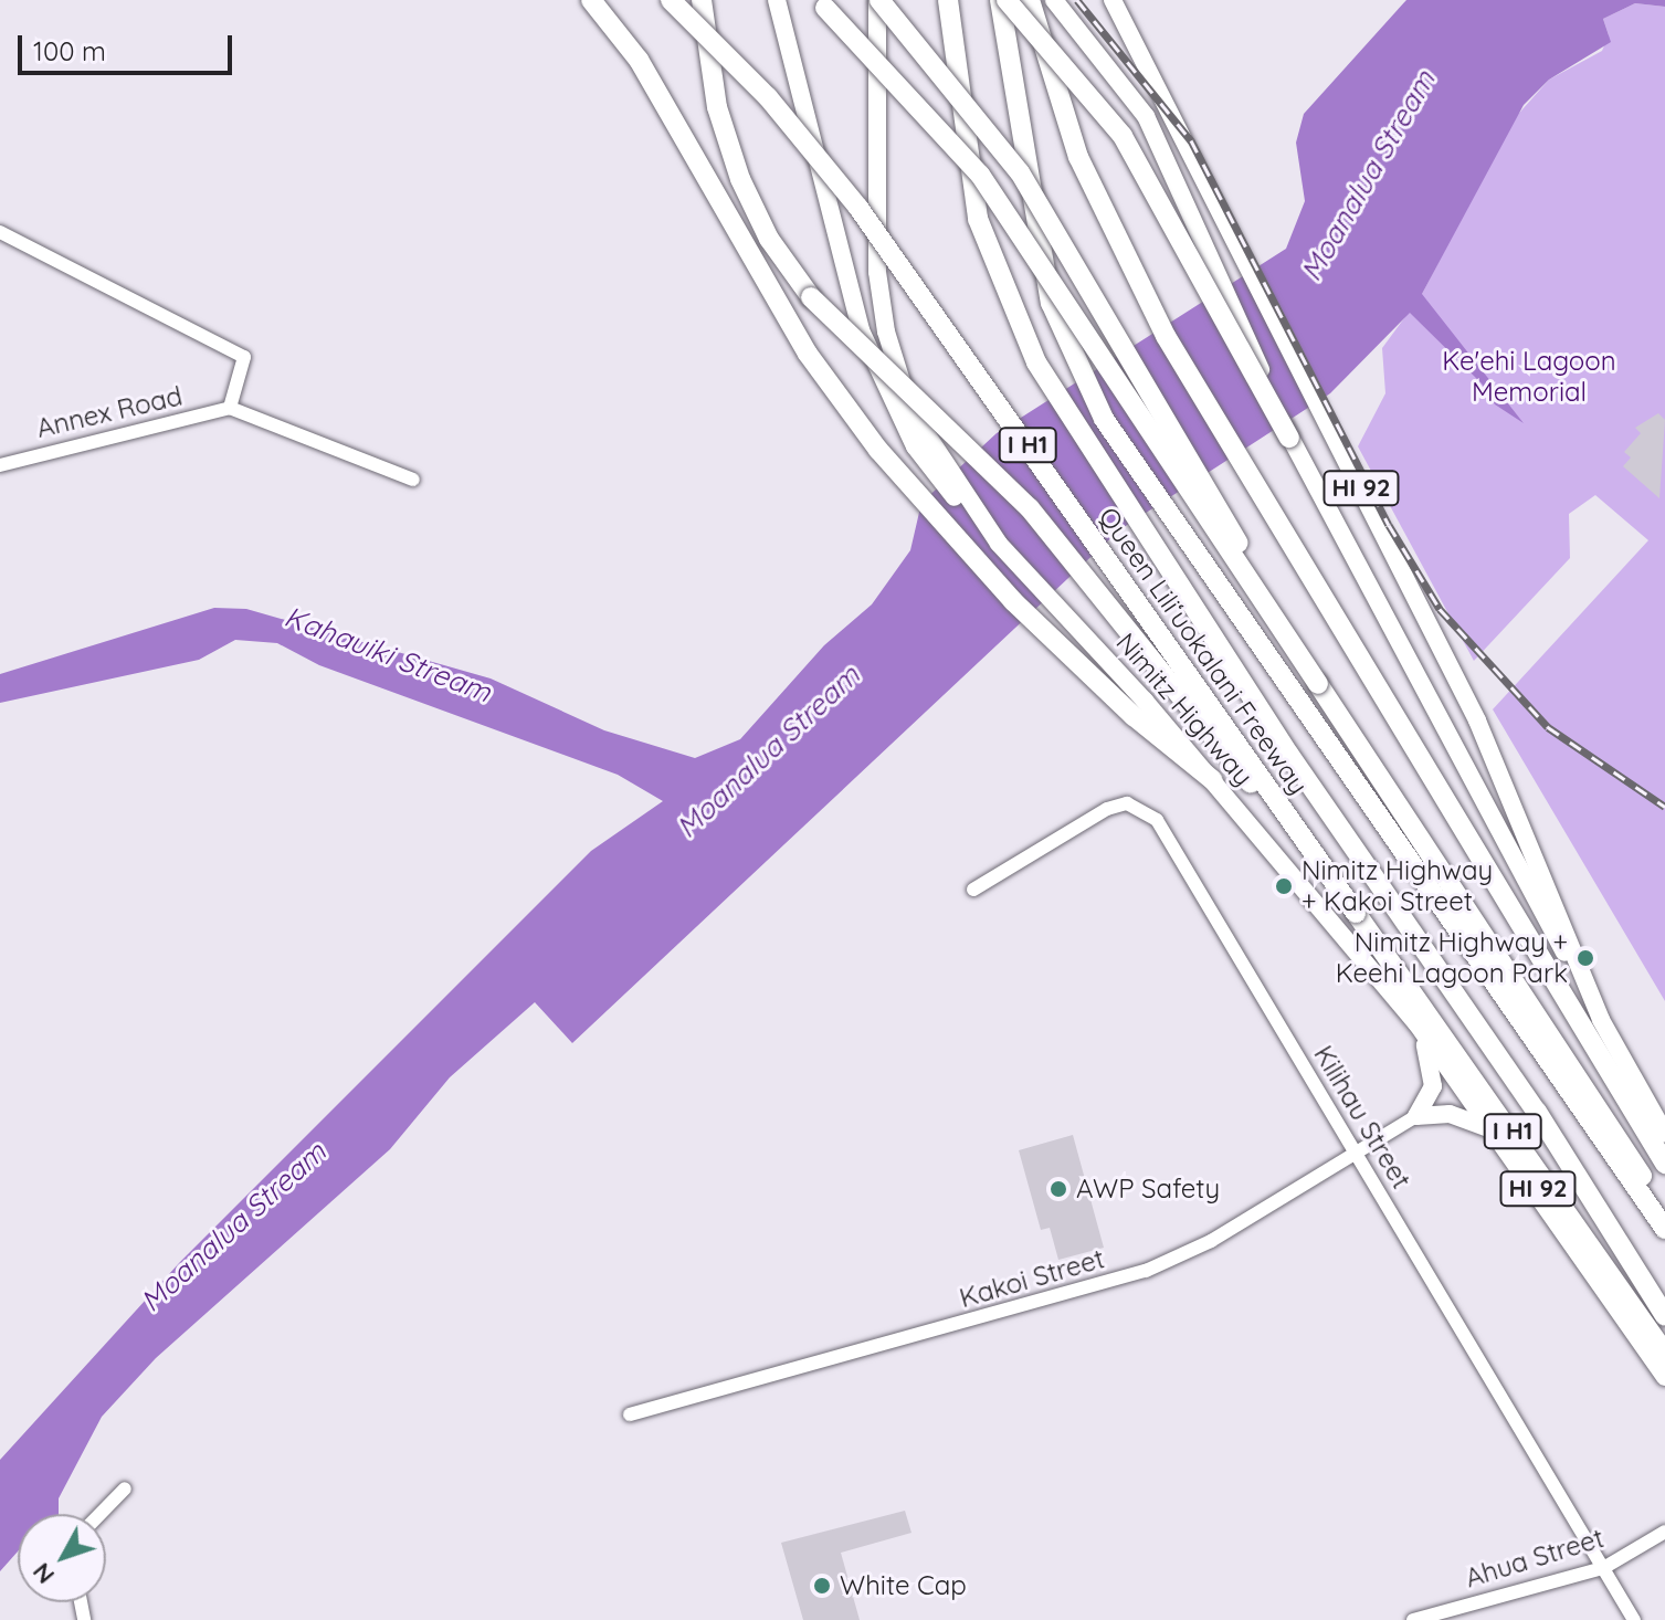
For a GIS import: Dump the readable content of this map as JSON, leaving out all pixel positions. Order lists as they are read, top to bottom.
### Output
{
  "streets": {
    "highway": ["I H1", "Queen Liliʻuokalani Freeway"],
    "main road": ["HI 92", "Nimitz Highway"],
    "street": [
      "Annex Road",
      "Kilihau Street",
      "Kakoi Street",
      "Ahua Street"
    ]
  },
  "crossings": [
    ["Kilihau Street", "Kakoi Street"],
    ["Kilihau Street", "Ahua Street"]
  ],
  "water": ["Moanalua Stream", "Kahauiki Stream"],
  "parks": ["Ke'ehi Lagoon Memorial"],
  "places": [
    "Nimitz Highway + Kakoi Street",
    "Nimitz Highway + Keehi Lagoon Park",
    "AWP Safety",
    "White Cap"
  ],
  "scale_bar": "100 m",
  "north": "bottom left"
}
